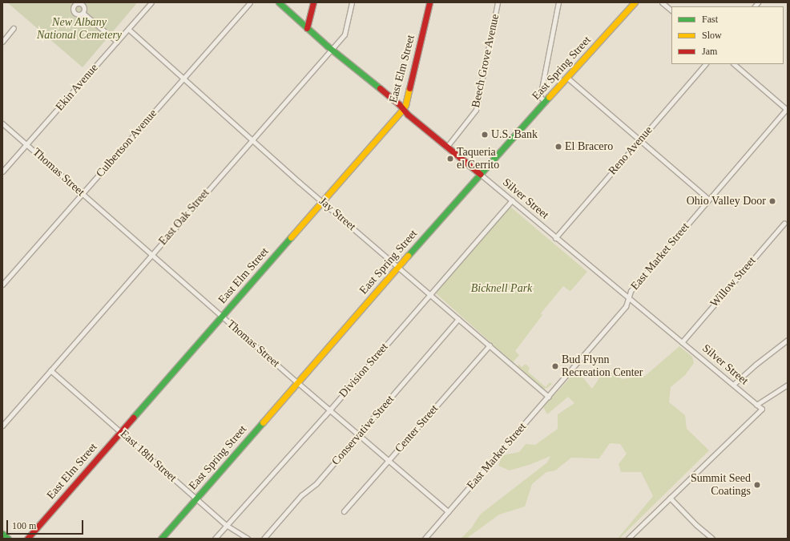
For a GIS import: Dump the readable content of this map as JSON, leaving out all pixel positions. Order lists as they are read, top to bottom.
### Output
{
  "streets": {
    "main road": ["East Spring Street", "East Elm Street", "Silver Street"],
    "street": [
      "Beech Grove Avenue",
      "Ekin Avenue",
      "Culbertson Avenue",
      "Reno Avenue",
      "Thomas Street",
      "Jay Street",
      "East Oak Street",
      "East Market Street",
      "Willow Street",
      "Division Street",
      "Center Street",
      "Conservative Street",
      "East 18th Street"
    ]
  },
  "crossings": [
    ["Beech Grove Avenue", "Silver Street"],
    ["East Spring Street", "Thomas Street"],
    ["East Spring Street", "Silver Street"],
    ["East Spring Street", "Jay Street"],
    ["East Spring Street", "East 18th Street"],
    ["East Elm Street", "Thomas Street"],
    ["East Elm Street", "Silver Street"],
    ["East Elm Street", "Jay Street"],
    ["East Elm Street", "East 18th Street"],
    ["Ekin Avenue", "Thomas Street"],
    ["Ekin Avenue", "Jay Street"],
    ["Culbertson Avenue", "Thomas Street"],
    ["Culbertson Avenue", "Jay Street"],
    ["Reno Avenue", "Silver Street"],
    ["Thomas Street", "East Oak Street"],
    ["Thomas Street", "East Market Street"],
    ["Thomas Street", "Division Street"],
    ["Thomas Street", "Center Street"],
    ["Thomas Street", "Conservative Street"],
    ["Silver Street", "East Oak Street"],
    ["Silver Street", "East Market Street"],
    ["Silver Street", "Willow Street"],
    ["Silver Street", "Division Street"],
    ["Jay Street", "East Oak Street"],
    ["Jay Street", "East Market Street"],
    ["Jay Street", "Division Street"],
    ["Jay Street", "Center Street"],
    ["Jay Street", "Conservative Street"],
    ["East Oak Street", "East 18th Street"],
    ["Division Street", "East 18th Street"]
  ],
  "parks": ["New Albany National Cemetery", "Bicknell Park"],
  "places": [
    "U.S. Bank",
    "El Bracero",
    "Taqueria el Cerrito",
    "Ohio Valley Door",
    "Bud Flynn Recreation Center",
    "Summit Seed Coatings"
  ],
  "legend": ["Fast", "Slow", "Jam"],
  "scale_bar": "100 m"
}
